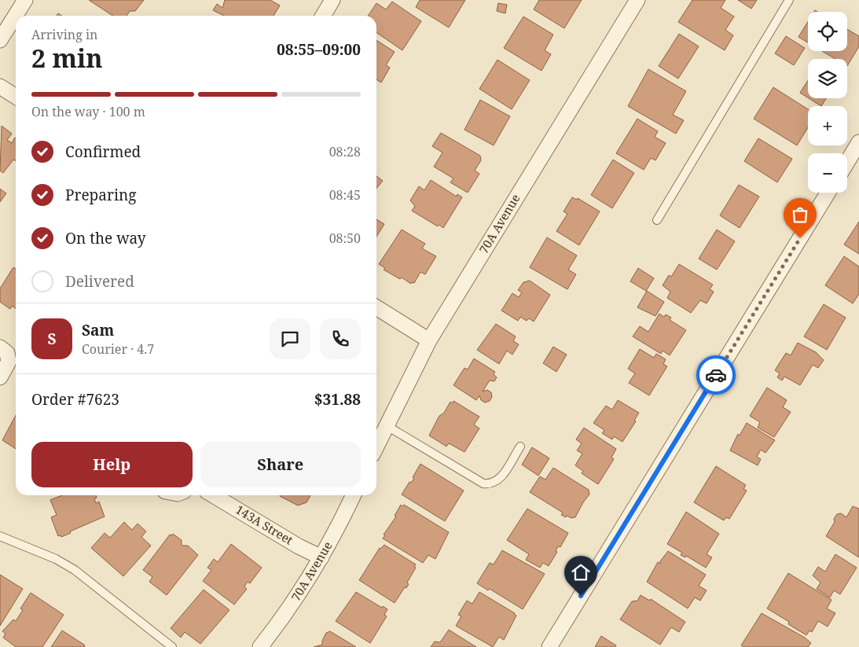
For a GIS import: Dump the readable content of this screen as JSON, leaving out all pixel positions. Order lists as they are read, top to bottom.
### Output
{
  "streets": {
    "street": ["70A Avenue", "143A Street"]
  },
  "crossings": [
    ["70A Avenue", "143A Street"]
  ],
  "page": {
    "map_buttons": ["+", "−"],
    "heading": ["2 min", "Arriving in", "08:55–09:00"],
    "panel": [
      "Sam",
      "Courier · 4.7",
      "Order #7623",
      "$31.88"
    ],
    "bar": "On the way · 100 m",
    "list": [
      ["Confirmed", "08:28"],
      ["Preparing", "08:45"],
      ["On the way", "08:50"],
      "Delivered"
    ],
    "round": "S",
    "buttons": ["Help", "Share"]
  }
}
